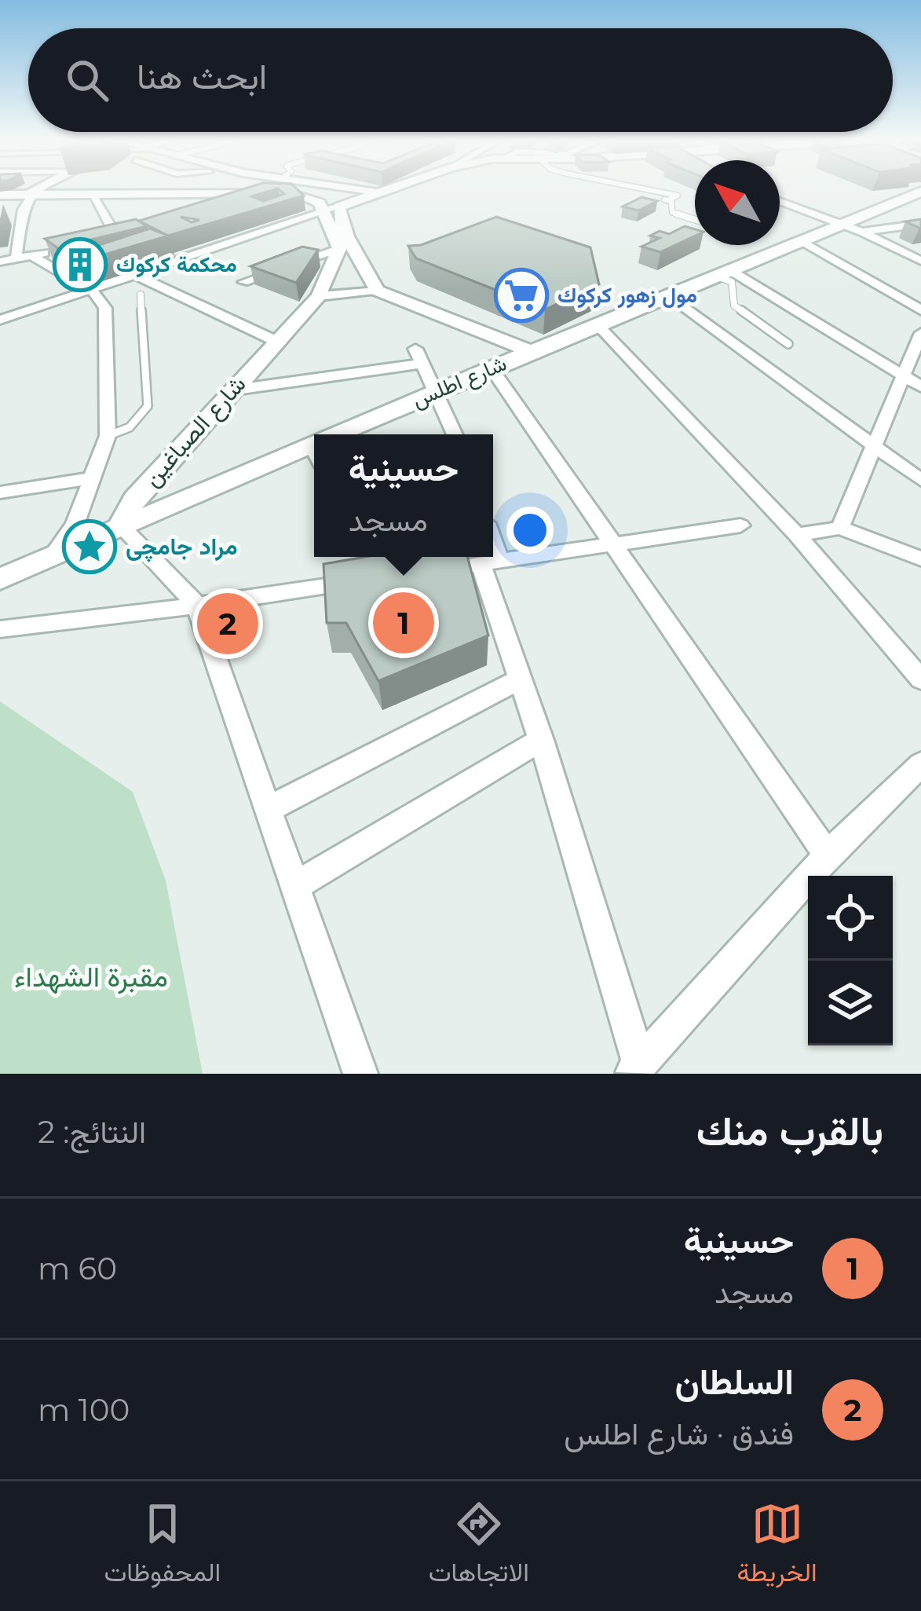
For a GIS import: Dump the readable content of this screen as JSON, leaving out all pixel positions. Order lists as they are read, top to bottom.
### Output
{
  "streets": {
    "street": ["شارع اطلس", "شارع الصباغين"]
  },
  "crossings": [
    ["شارع اطلس", "شارع الصباغين"]
  ],
  "parks": ["مقبرة الشهداء"],
  "places": {
    "building": ["محكمة كركوك"],
    "supermarket": ["مول زهور كركوك"],
    "place": ["مراد جامچی"]
  },
  "north": "top left",
  "page": {
    "search": "ابحث هنا",
    "popup": ["حسينية", "مسجد"],
    "pins": ["1", "2"],
    "heading": ["بالقرب منك", "النتائج: 2"],
    "list": [
      {
        "mark": "1",
        "name": "حسينية",
        "note": "مسجد",
        "value": "60 m"
      },
      {
        "mark": "2",
        "name": "السلطان",
        "note": "فندق · شارع اطلس",
        "value": "100 m"
      }
    ],
    "nav": ["الخريطة", "الاتجاهات", "المحفوظات"]
  }
}
